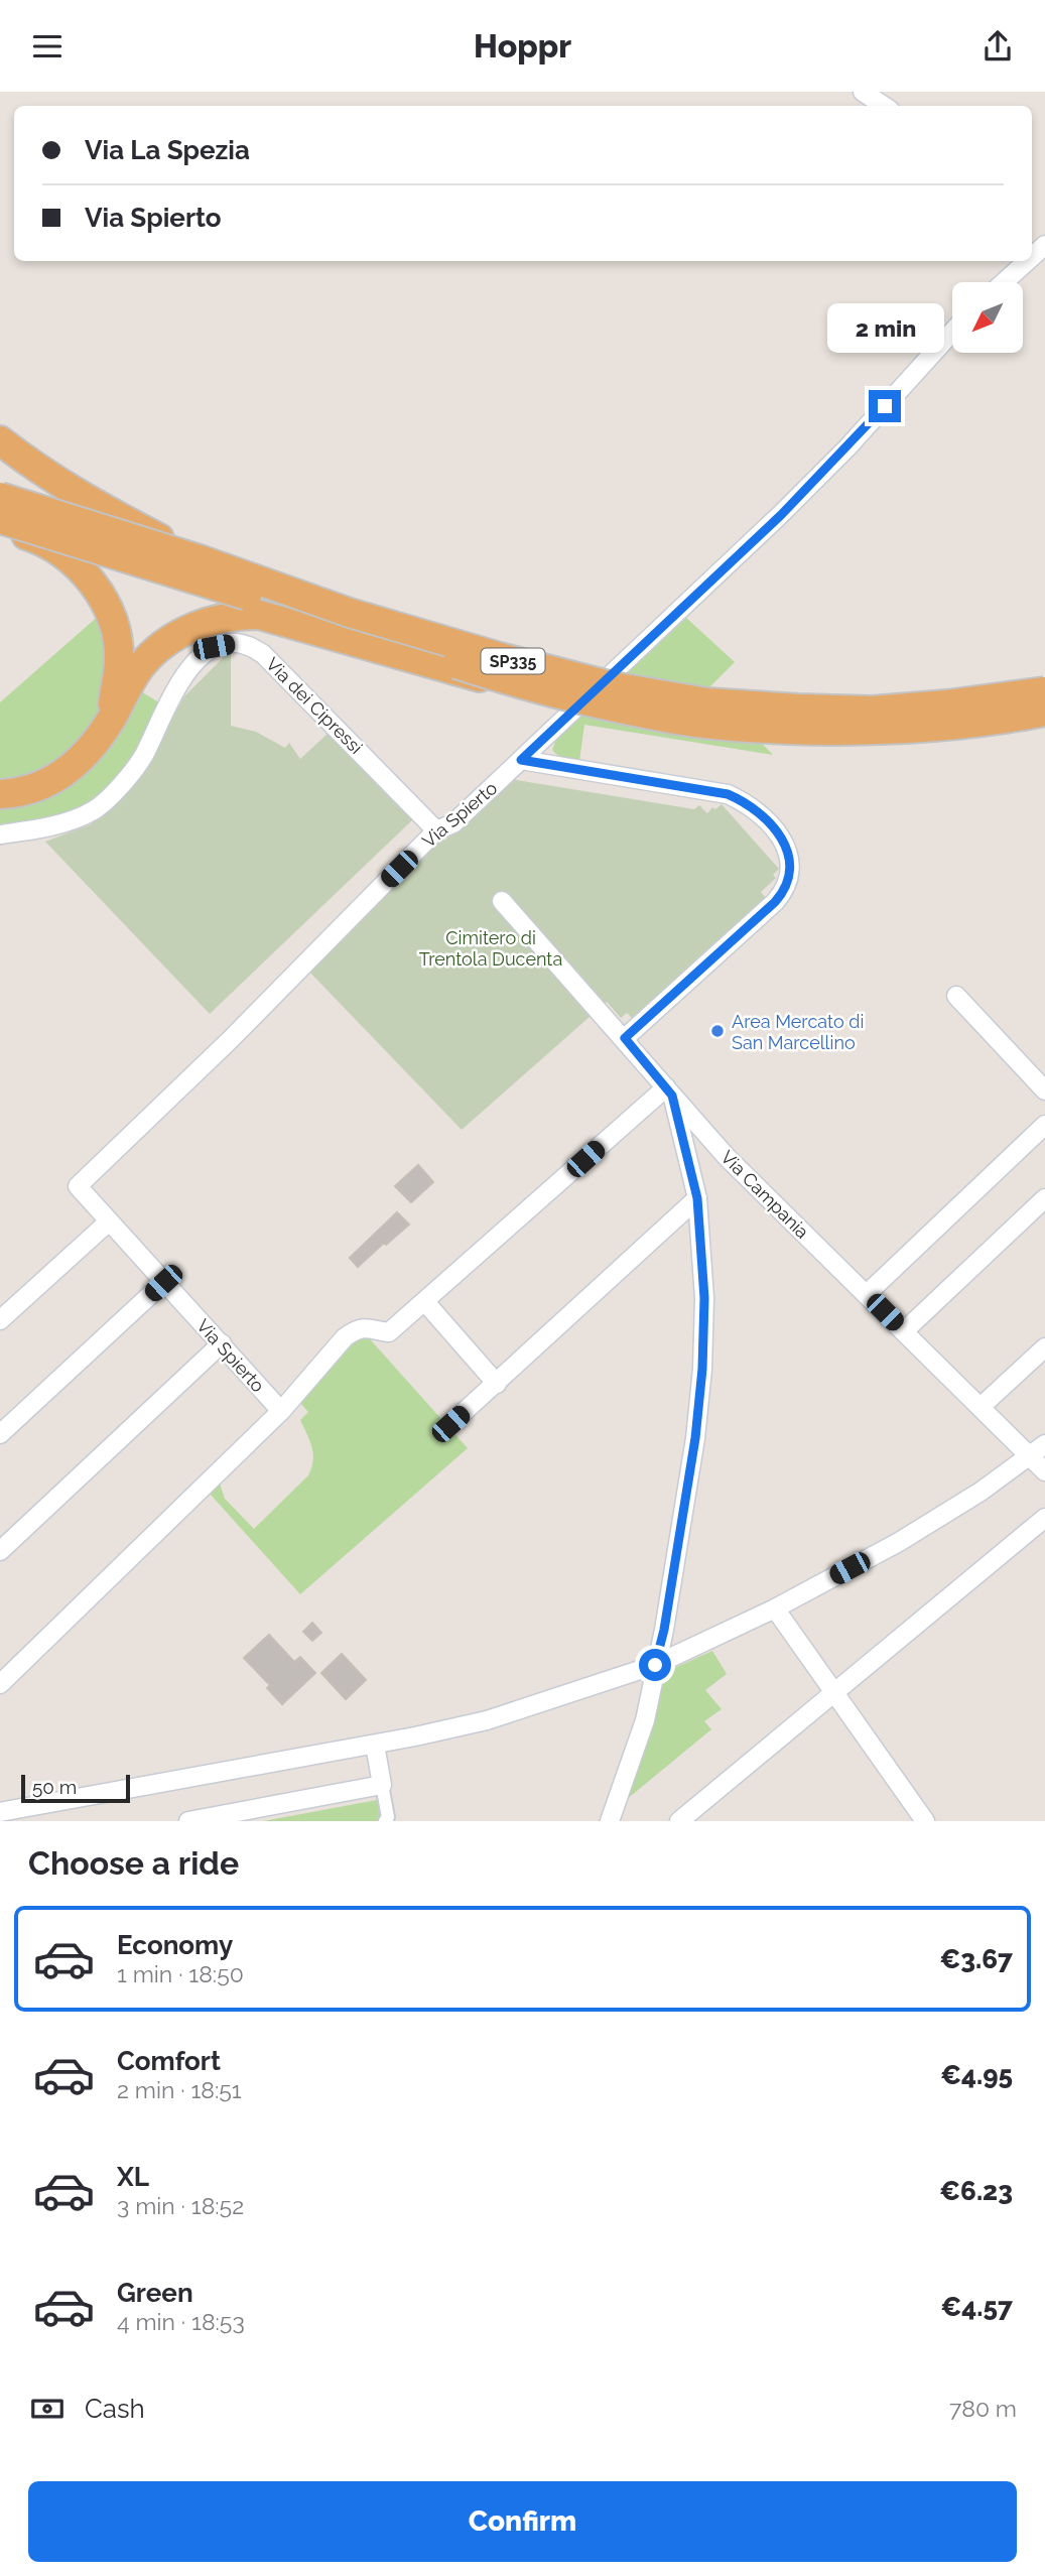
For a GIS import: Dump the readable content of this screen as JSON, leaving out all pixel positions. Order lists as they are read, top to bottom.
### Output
{
  "streets": {
    "highway": ["SP335"],
    "street": ["Via dei Cipressi", "Via Spierto", "Via Campania"]
  },
  "crossings": [
    ["Via dei Cipressi", "Via Spierto"]
  ],
  "parks": ["Cimitero di Trentola Ducenta"],
  "places": ["Area Mercato di San Marcellino"],
  "scale_bar": "50 m",
  "north": "bottom left",
  "page": {
    "header": "Hoppr",
    "banner": ["Via La Spezia", "Via Spierto"],
    "bubble": "2 min",
    "scale": "50 m",
    "heading": "Choose a ride",
    "list": [
      {
        "name": "Economy",
        "note": "1 min · 18:50",
        "value": "€3.67"
      },
      {
        "name": "Comfort",
        "note": "2 min · 18:51",
        "value": "€4.95"
      },
      {
        "name": "XL",
        "note": "3 min · 18:52",
        "value": "€6.23"
      },
      {
        "name": "Green",
        "note": "4 min · 18:53",
        "value": "€4.57"
      }
    ],
    "pay": ["Cash", "780 m"],
    "buttons": "Confirm"
  }
}
